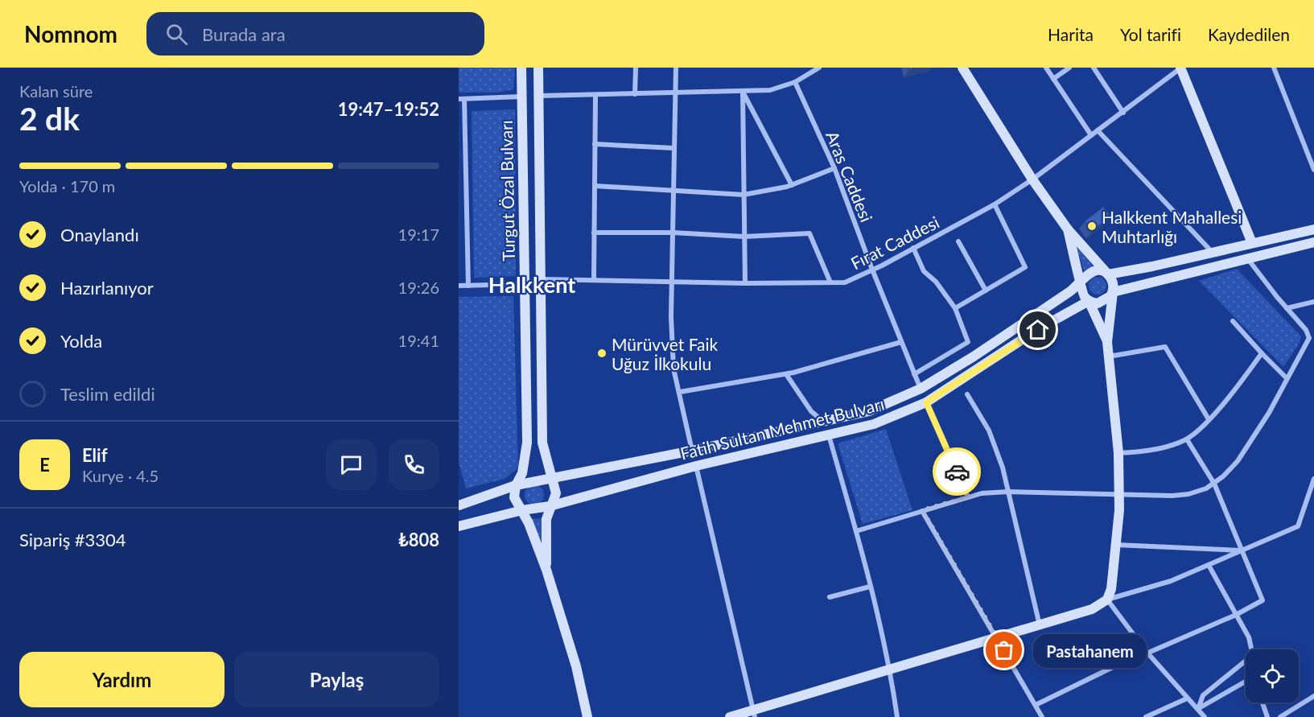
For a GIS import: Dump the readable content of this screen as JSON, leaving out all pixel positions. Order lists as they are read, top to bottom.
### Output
{
  "streets": {
    "street": [
      "Aras Caddesi",
      "Turgut Özal Bulvarı",
      "Fırat Caddesi",
      "Fatih Sultan Mehmet Bulvarı"
    ]
  },
  "crossings": [
    ["Aras Caddesi", "Fırat Caddesi"],
    ["Aras Caddesi", "Fatih Sultan Mehmet Bulvarı"],
    ["Turgut Özal Bulvarı", "Fırat Caddesi"],
    ["Turgut Özal Bulvarı", "Fatih Sultan Mehmet Bulvarı"]
  ],
  "districts": ["Halkkent"],
  "places": ["Halkkent Mahallesi Muhtarlığı", "Mürüvvet Faik Uğuz İlkokulu", "Pastahanem"],
  "page": {
    "header": "Nomnom",
    "search": "Burada ara",
    "nav": ["Harita", "Yol tarifi", "Kaydedilen"],
    "heading": ["2 dk", "Kalan süre", "19:47–19:52"],
    "panel": [
      "Elif",
      "Kurye · 4.5",
      "Sipariş #3304",
      "₺808"
    ],
    "bar": "Yolda · 170 m",
    "list": [
      ["Onaylandı", "19:17"],
      ["Hazırlanıyor", "19:26"],
      ["Yolda", "19:41"],
      "Teslim edildi"
    ],
    "round": "E",
    "bubble": "Pastahanem",
    "buttons": ["Yardım", "Paylaş"]
  }
}
